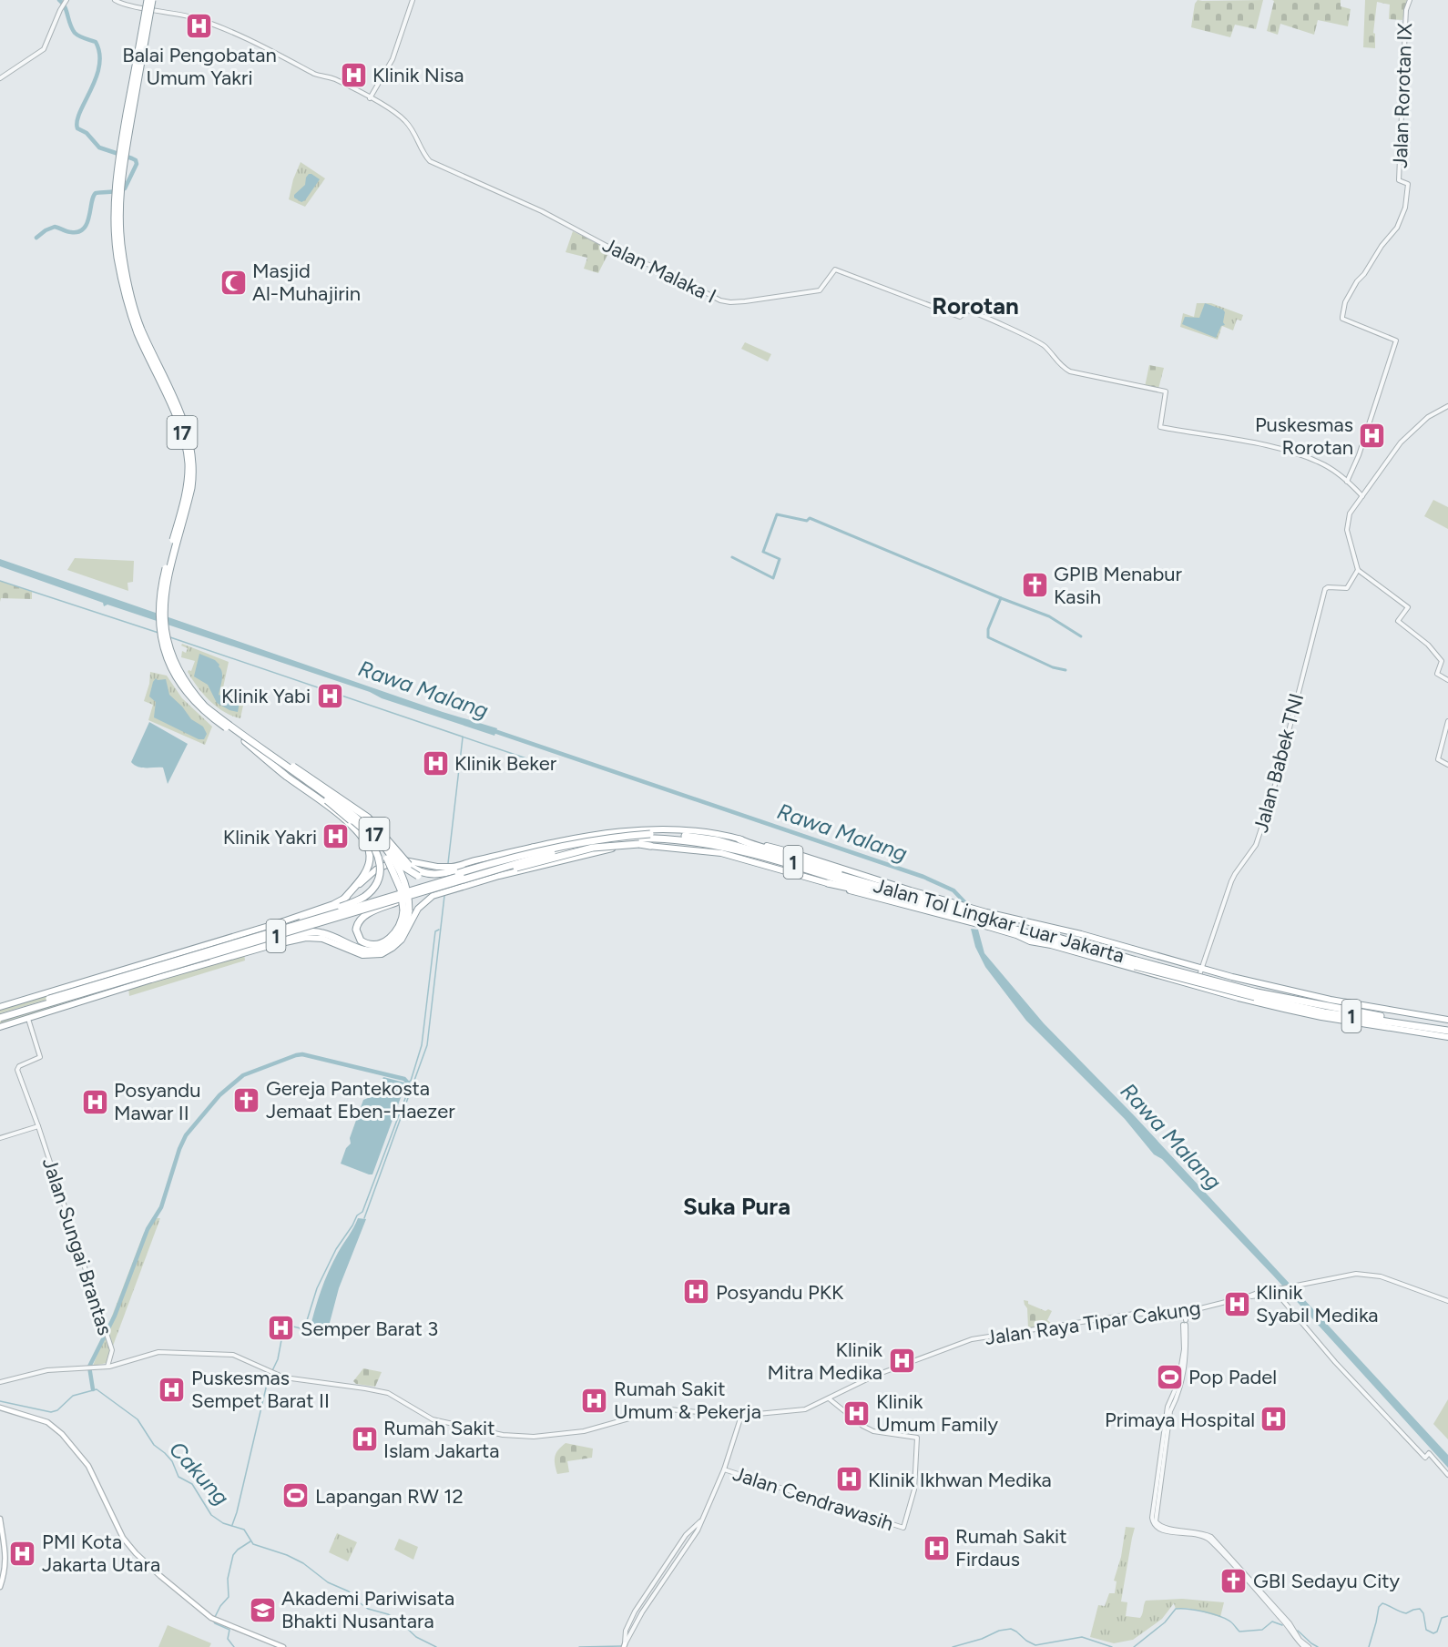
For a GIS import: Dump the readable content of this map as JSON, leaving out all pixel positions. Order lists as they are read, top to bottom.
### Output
{
  "streets": {
    "highway": ["17", "1", "Jalan Tol Lingkar Luar Jakarta"],
    "street": [
      "Jalan Rorotan IX",
      "Jalan Malaka I",
      "Jalan Babek TNI",
      "Jalan Sungai Brantas",
      "Jalan Raya Tipar Cakung",
      "Jalan Cendrawasih"
    ]
  },
  "crossings": [
    ["Jalan Rorotan IX", "Jalan Malaka I"],
    ["1", "Jalan Tol Lingkar Luar Jakarta"],
    ["Jalan Sungai Brantas", "Jalan Raya Tipar Cakung"],
    ["Jalan Raya Tipar Cakung", "Jalan Cendrawasih"]
  ],
  "districts": ["Rorotan", "Suka Pura"],
  "water": ["Rawa Malang", "Cakung"],
  "places": {
    "hospital": [
      "Balai Pengobatan Umum Yakri",
      "Klinik Nisa",
      "Puskesmas Rorotan",
      "Klinik Yabi",
      "Klinik Beker",
      "Klinik Yakri",
      "Posyandu Mawar II",
      "Posyandu PKK",
      "Klinik Syabil Medika",
      "Semper Barat 3",
      "Klinik Mitra Medika",
      "Puskesmas Sempet Barat II",
      "Rumah Sakit Umum & Pekerja",
      "Klinik Umum Family",
      "Primaya Hospital",
      "Rumah Sakit Islam Jakarta",
      "Klinik Ikhwan Medika",
      "Rumah Sakit Firdaus",
      "PMI Kota Jakarta Utara"
    ],
    "mosque": ["Masjid Al-Muhajirin"],
    "church": ["GPIB Menabur Kasih", "Gereja Pantekosta Jemaat Eben-Haezer", "GBI Sedayu City"],
    "sports": ["Pop Padel", "Lapangan RW 12"],
    "school or university": ["Akademi Pariwisata Bhakti Nusantara"]
  }
}
